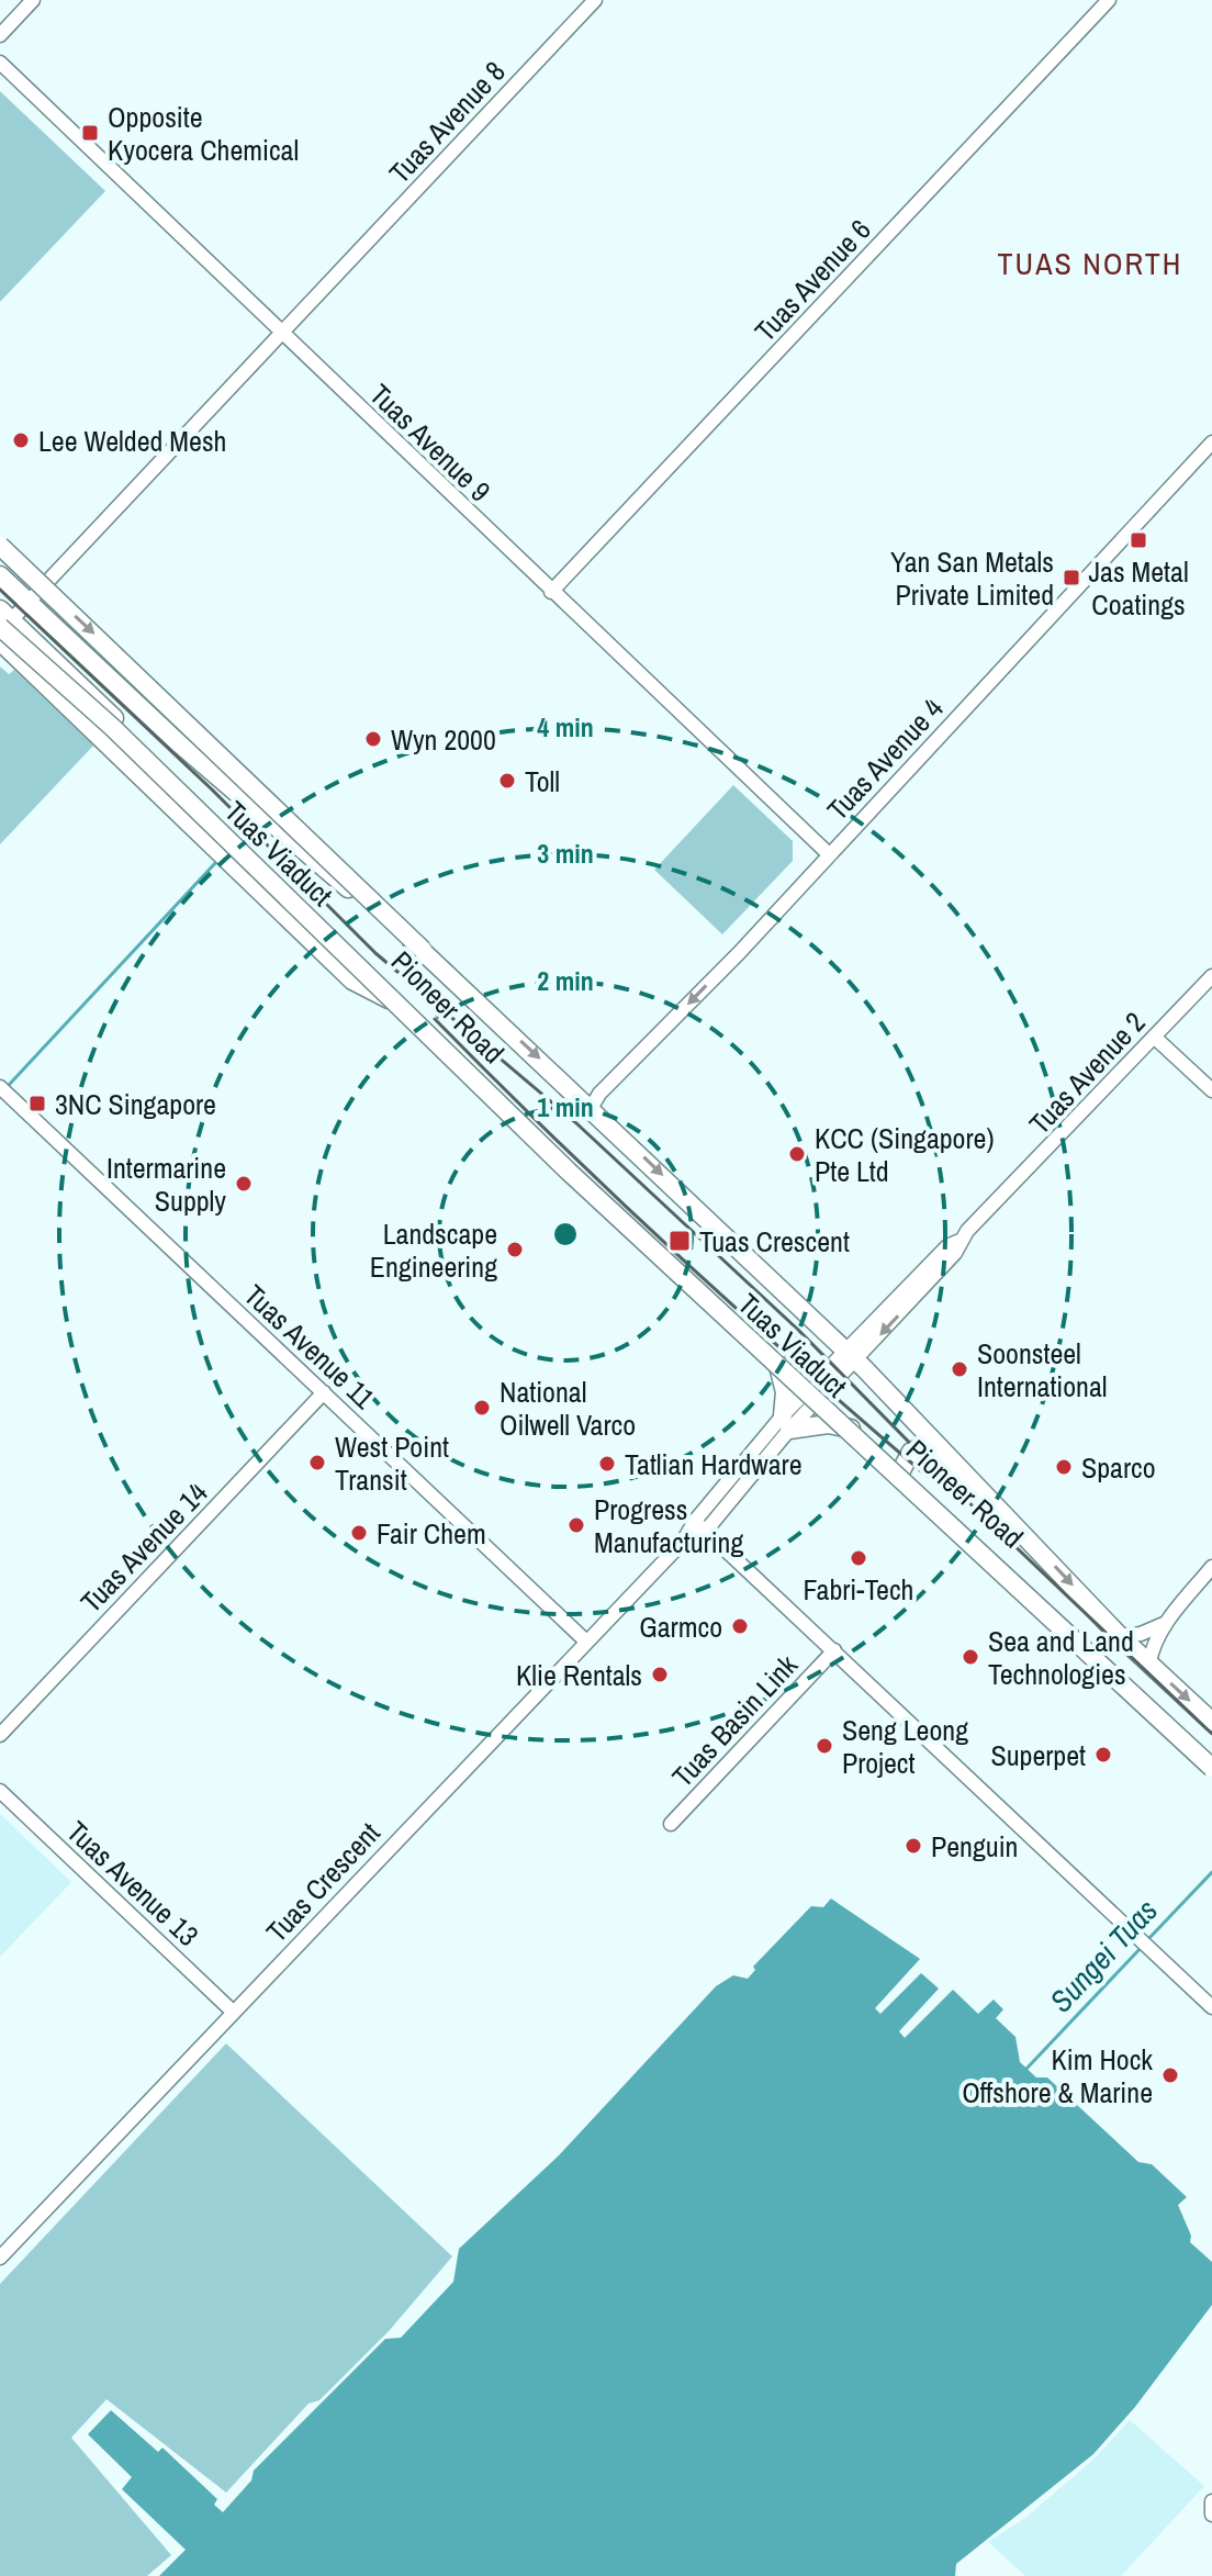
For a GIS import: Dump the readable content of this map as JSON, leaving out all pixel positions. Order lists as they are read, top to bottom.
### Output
{
  "streets": {
    "main road": ["Tuas Viaduct", "Pioneer Road"],
    "street": [
      "Tuas Avenue 8",
      "Tuas Avenue 6",
      "Tuas Avenue 9",
      "Tuas Avenue 4",
      "Tuas Avenue 2",
      "Tuas Avenue 11",
      "Tuas Avenue 14",
      "Tuas Basin Link",
      "Tuas Crescent",
      "Tuas Avenue 13"
    ]
  },
  "crossings": [
    ["Tuas Avenue 8", "Tuas Avenue 9"],
    ["Tuas Avenue 8", "Tuas Viaduct"],
    ["Tuas Avenue 8", "Pioneer Road"],
    ["Tuas Avenue 6", "Tuas Avenue 9"],
    ["Tuas Avenue 9", "Tuas Avenue 4"],
    ["Tuas Avenue 4", "Pioneer Road"],
    ["Tuas Viaduct", "Pioneer Road"],
    ["Pioneer Road", "Tuas Avenue 2"],
    ["Pioneer Road", "Tuas Crescent"],
    ["Tuas Avenue 2", "Tuas Crescent"],
    ["Tuas Avenue 11", "Tuas Avenue 14"],
    ["Tuas Avenue 11", "Tuas Crescent"],
    ["Tuas Basin Link", "Tuas Crescent"],
    ["Tuas Crescent", "Tuas Avenue 13"]
  ],
  "one_way": ["Tuas Avenue 4"],
  "districts": ["TUAS NORTH"],
  "water": ["Sungei Tuas"],
  "places": {
    "transit": [
      "Opposite Kyocera Chemical",
      "Jas Metal Coatings",
      "Yan San Metals Private Limited",
      "3NC Singapore",
      "Tuas Crescent"
    ],
    "other": [
      "Lee Welded Mesh",
      "Wyn 2000",
      "Toll",
      "KCC (Singapore) Pte Ltd",
      "Intermarine Supply",
      "Landscape Engineering",
      "Soonsteel International",
      "National Oilwell Varco",
      "West Point Transit",
      "Tatlian Hardware",
      "Sparco",
      "Progress Manufacturing",
      "Fair Chem",
      "Fabri-Tech",
      "Garmco",
      "Sea and Land Technologies",
      "Klie Rentals",
      "Seng Leong Project",
      "Superpet",
      "Penguin",
      "Kim Hock Offshore & Marine"
    ]
  },
  "rings": [
    "4 min",
    "3 min",
    "2 min",
    "1 min"
  ]
}
